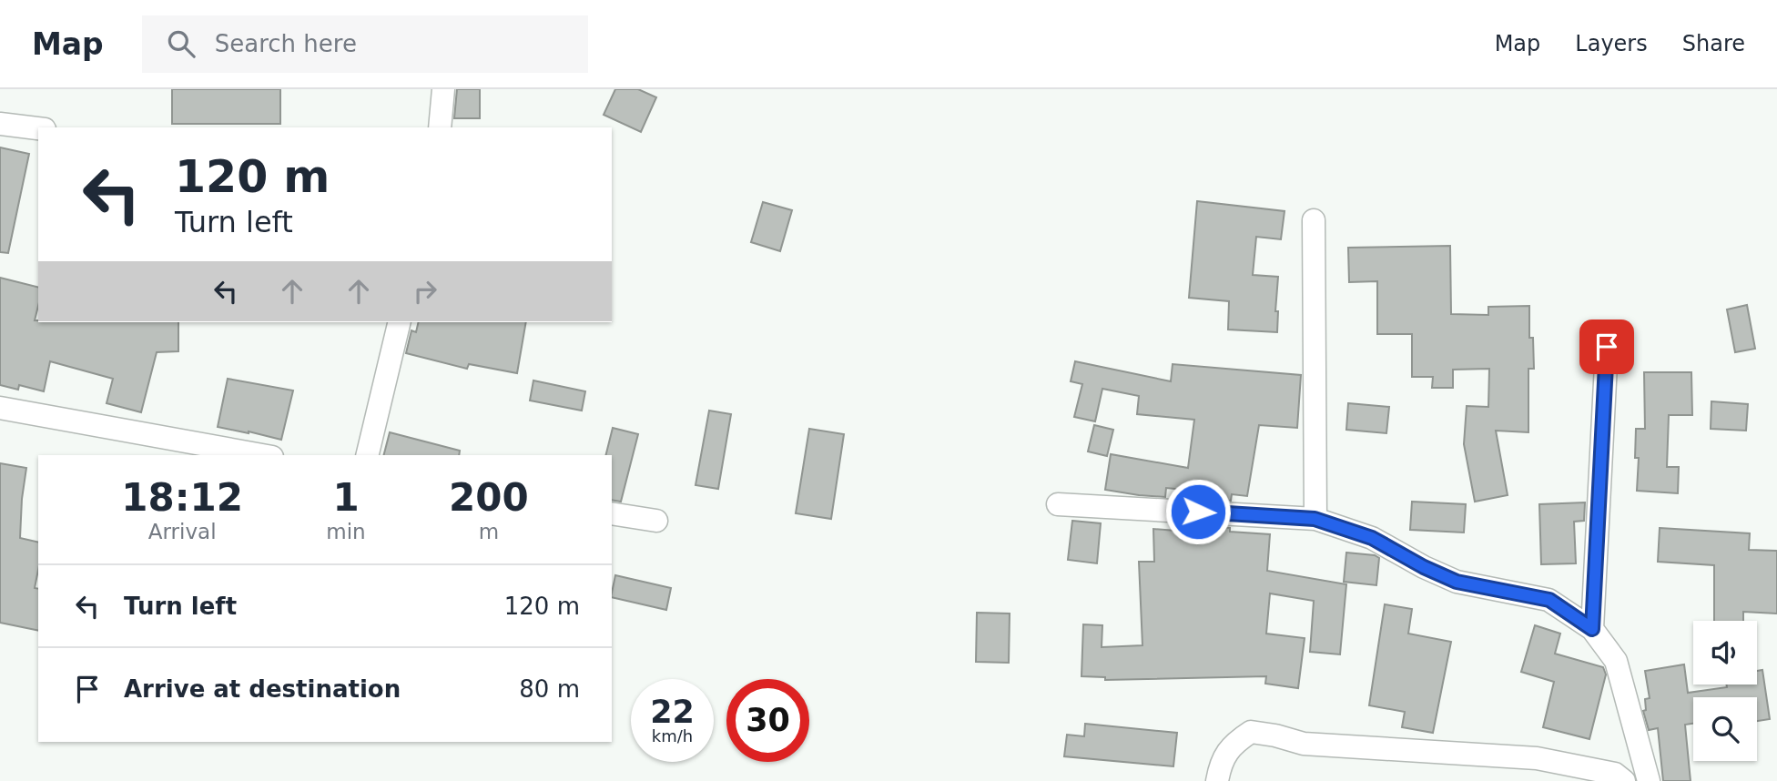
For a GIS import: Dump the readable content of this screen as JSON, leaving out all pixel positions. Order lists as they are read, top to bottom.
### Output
{
  "page": {
    "header": "Map",
    "search": "Search here",
    "nav": ["Map", "Layers", "Share"],
    "turn": ["120 m", "Turn left"],
    "eta": [
      "18:12",
      "Arrival",
      "1",
      "min",
      "200",
      "m"
    ],
    "list": [
      {
        "name": "Turn left",
        "value": "120 m"
      },
      {
        "name": "Arrive at destination",
        "value": "80 m"
      }
    ],
    "speed": "22 km/h",
    "limit": "30"
  }
}
